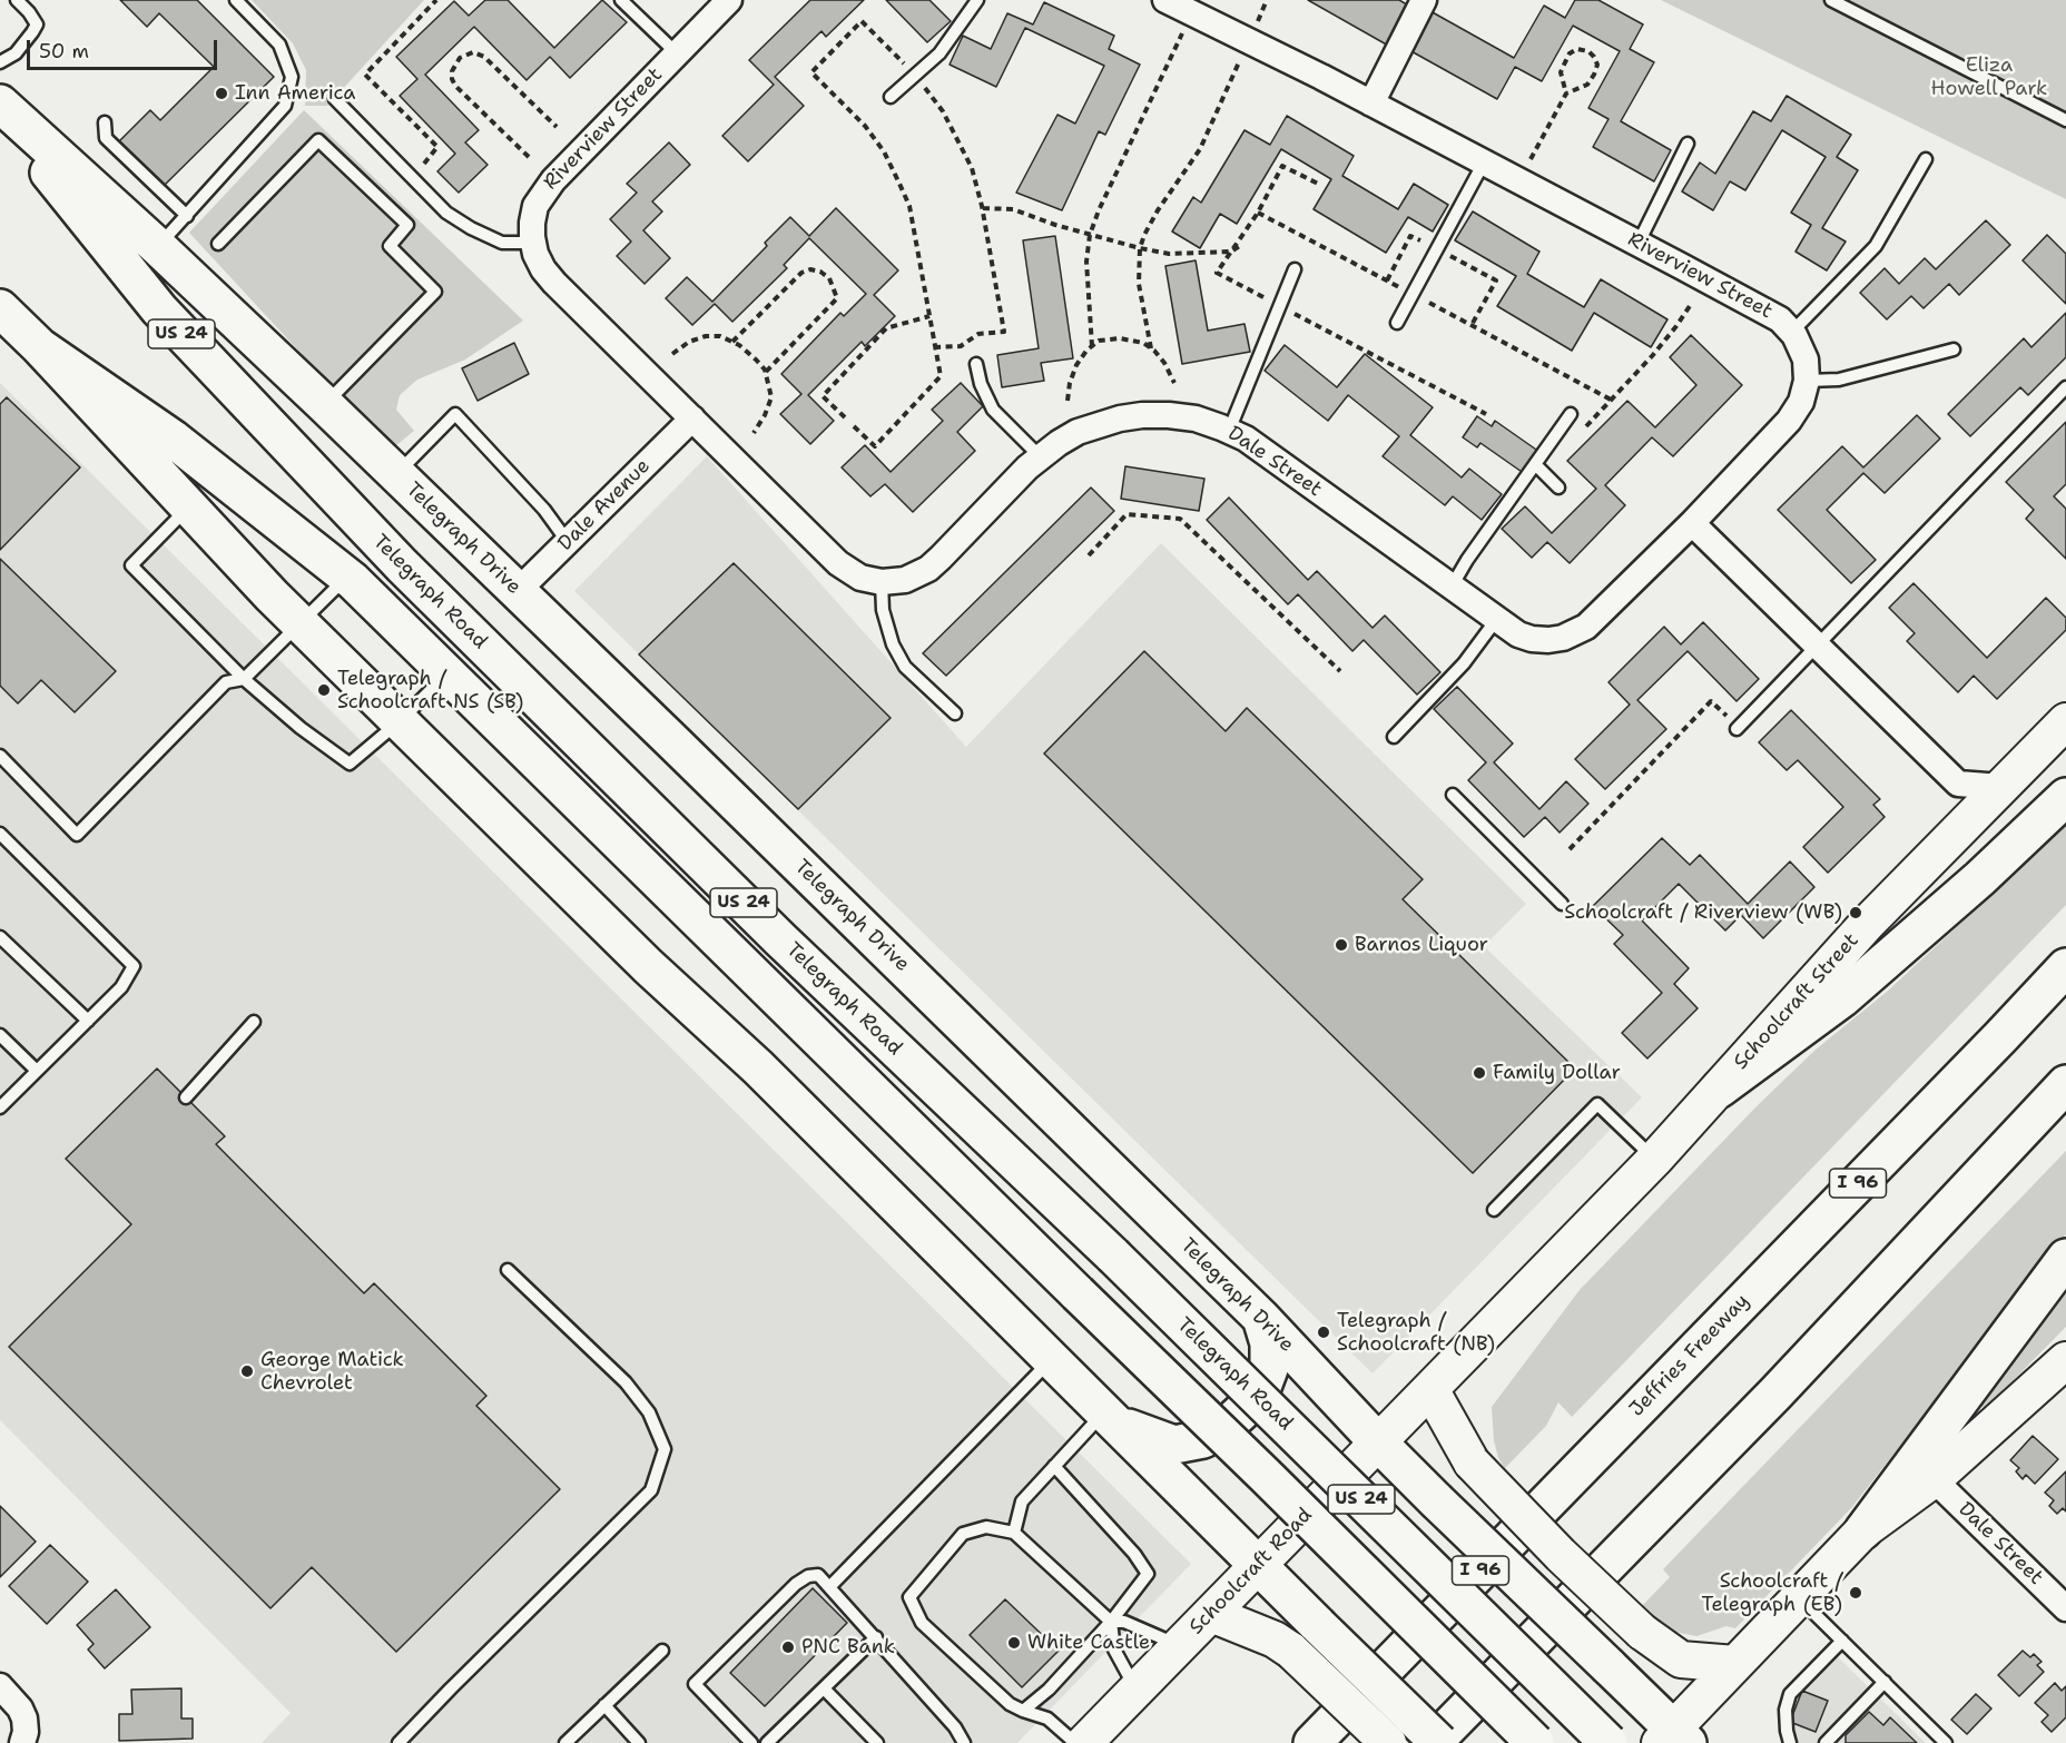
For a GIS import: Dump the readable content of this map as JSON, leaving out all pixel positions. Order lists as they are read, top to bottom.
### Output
{
  "streets": {
    "main road": [
      "US 24",
      "Telegraph Drive",
      "Telegraph Road",
      "Schoolcraft Street",
      "I 96",
      "Jeffries Freeway",
      "Schoolcraft Road"
    ],
    "street": ["Riverview Street", "Dale Street", "Dale Avenue"]
  },
  "crossings": [
    ["Riverview Street", "Dale Avenue"],
    ["Dale Avenue", "Telegraph Drive"],
    ["Telegraph Drive", "Schoolcraft Road"],
    ["Schoolcraft Street", "Schoolcraft Road"]
  ],
  "parks": ["Eliza Howell Park"],
  "places": [
    "Inn America",
    "Telegraph / Schoolcraft NS (SB)",
    "Schoolcraft / Riverview (WB)",
    "Barnos Liquor",
    "Family Dollar",
    "Telegraph / Schoolcraft (NB)",
    "George Matick Chevrolet",
    "Schoolcraft / Telegraph (EB)",
    "White Castle",
    "PNC Bank"
  ],
  "scale_bar": "50 m"
}
